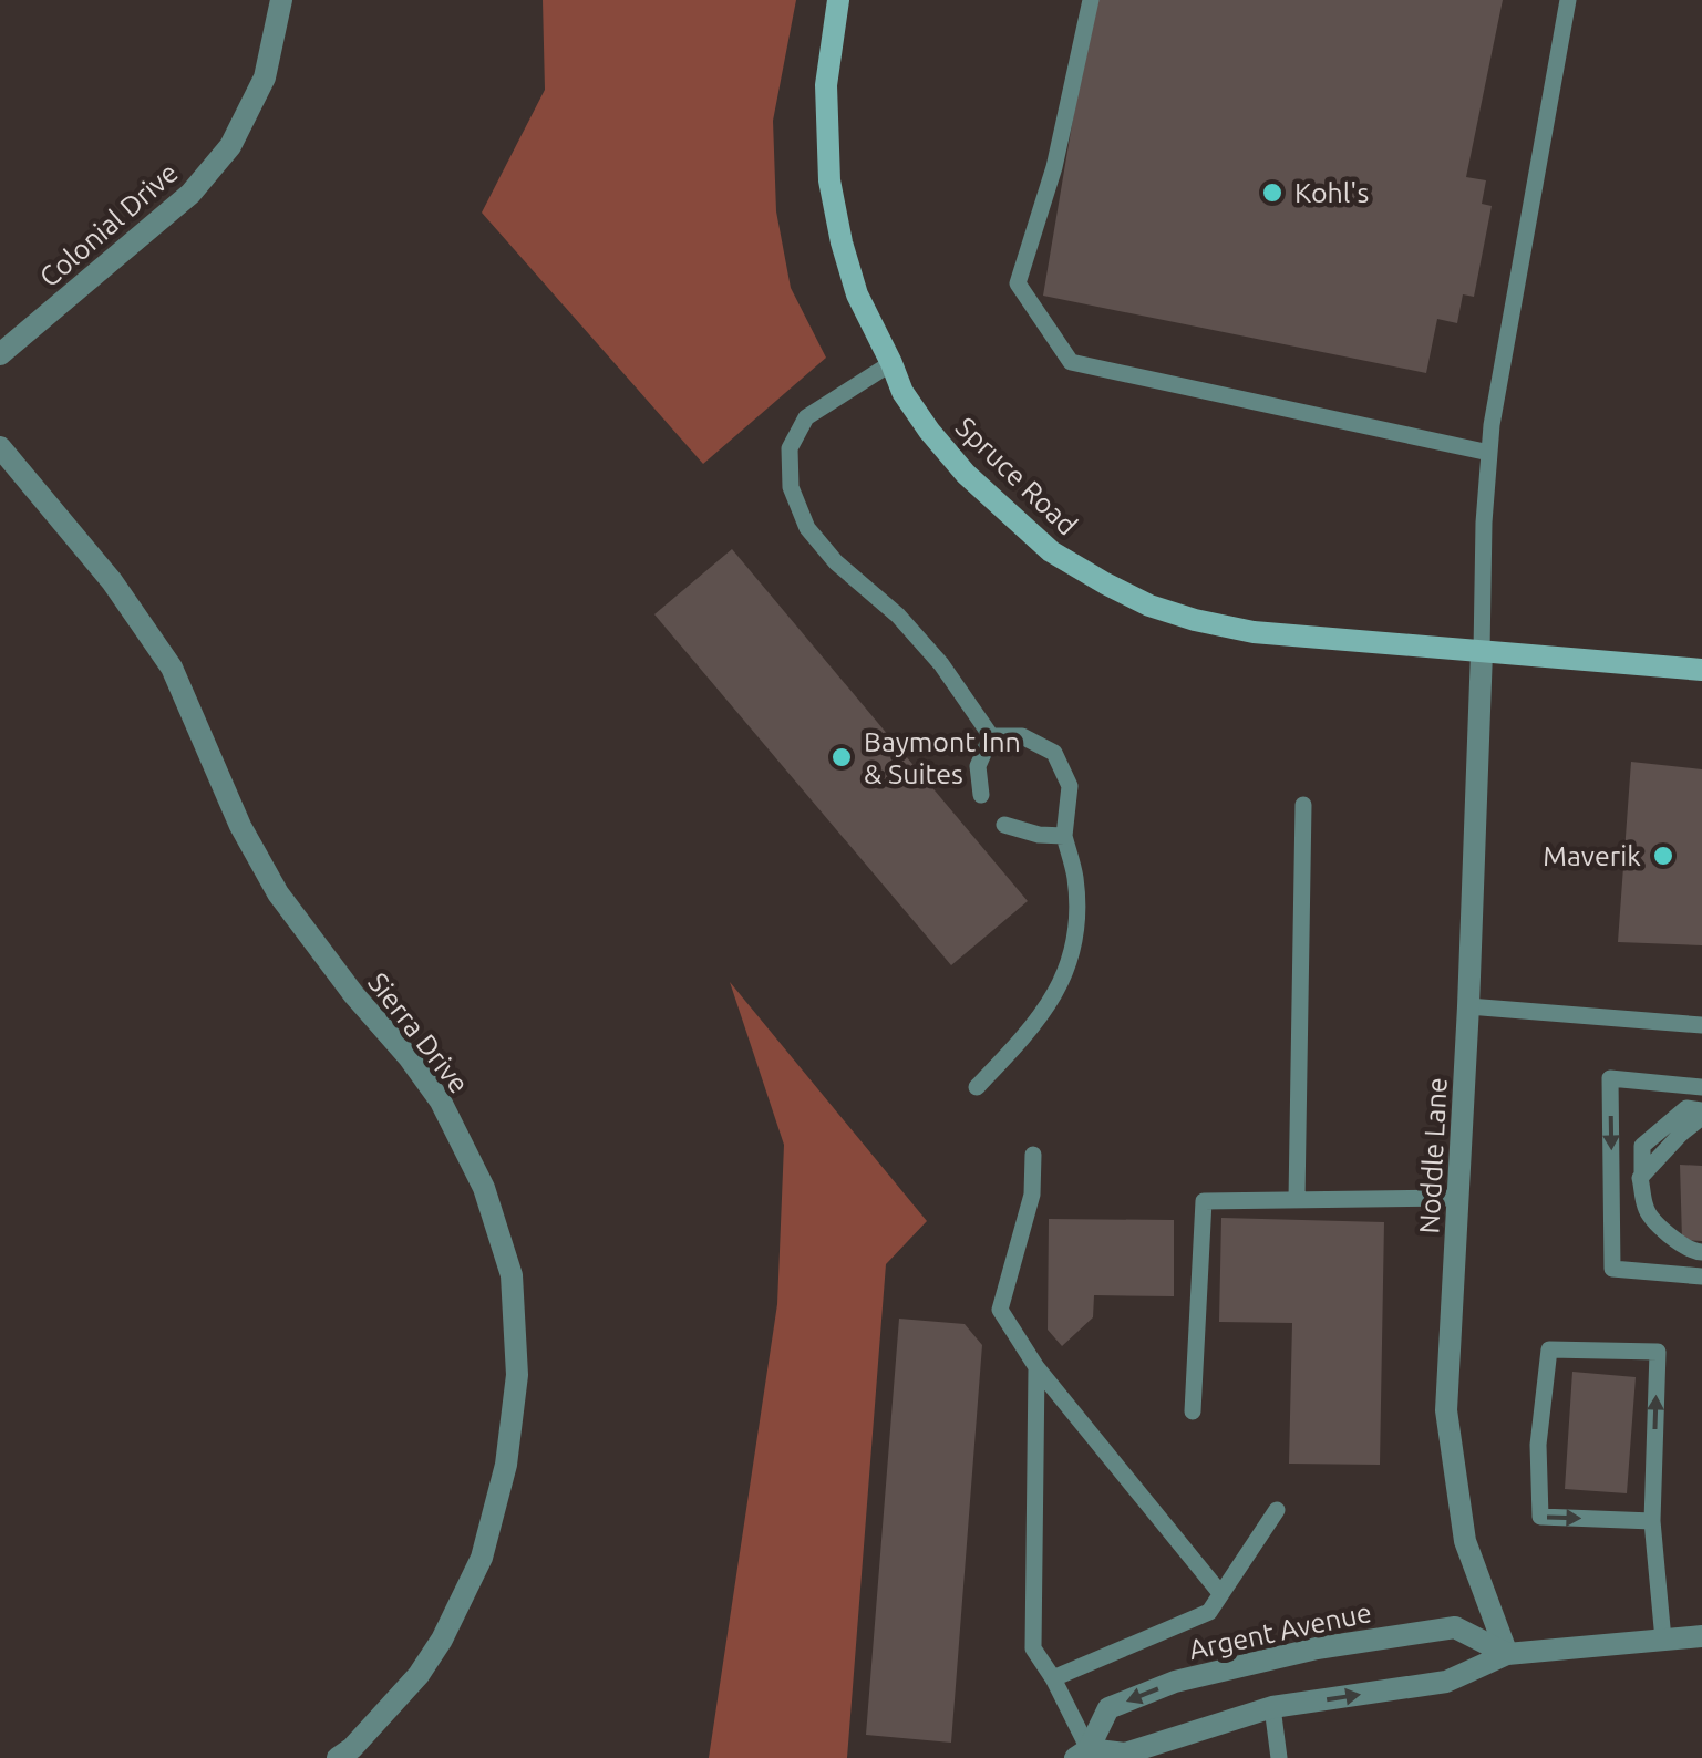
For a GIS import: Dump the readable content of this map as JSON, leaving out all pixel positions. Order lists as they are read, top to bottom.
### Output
{
  "streets": {
    "main road": ["Spruce Road"],
    "street": [
      "Colonial Drive",
      "Sierra Drive",
      "Noddle Lane",
      "Argent Avenue"
    ]
  },
  "crossings": [
    ["Spruce Road", "Noddle Lane"],
    ["Noddle Lane", "Argent Avenue"]
  ],
  "places": ["Kohl's", "Baymont Inn & Suites", "Maverik"]
}
